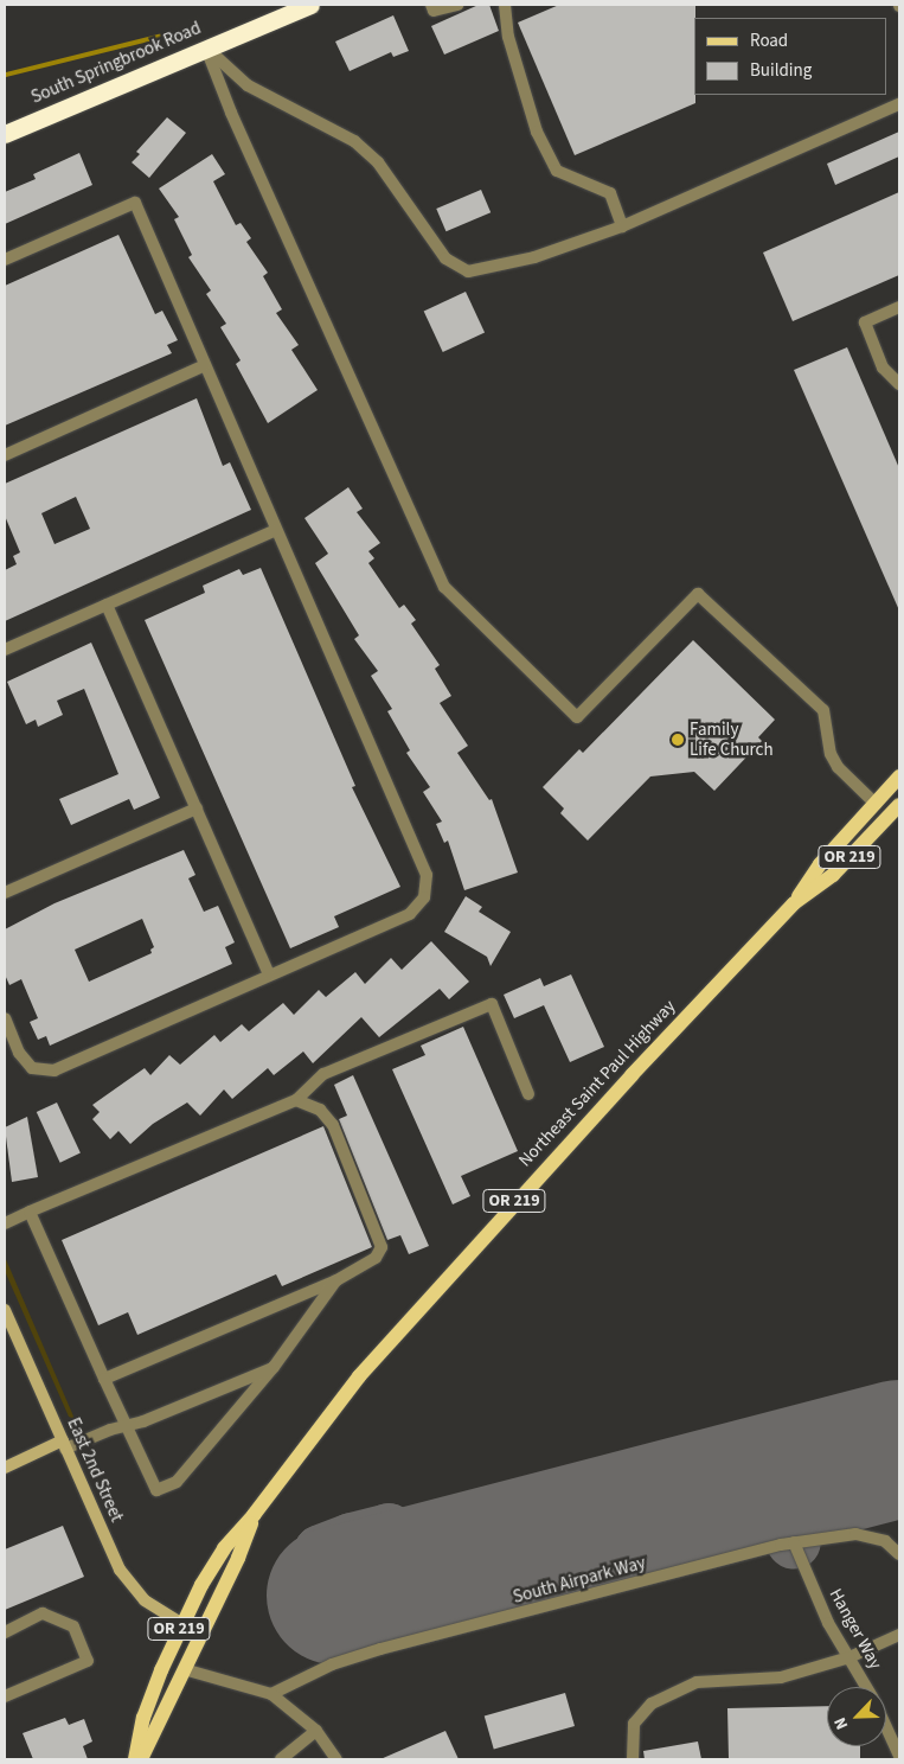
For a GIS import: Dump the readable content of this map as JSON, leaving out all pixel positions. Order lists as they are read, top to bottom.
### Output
{
  "streets": {
    "highway": ["South Springbrook Road"],
    "main road": ["OR 219", "Northeast Saint Paul Highway"],
    "street": ["East 2nd Street", "South Airpark Way", "Hanger Way"]
  },
  "crossings": [
    ["OR 219", "Northeast Saint Paul Highway"],
    ["OR 219", "East 2nd Street"],
    ["South Airpark Way", "Hanger Way"]
  ],
  "places": ["Family Life Church"],
  "legend": ["Road", "Building"],
  "north": "bottom left"
}
